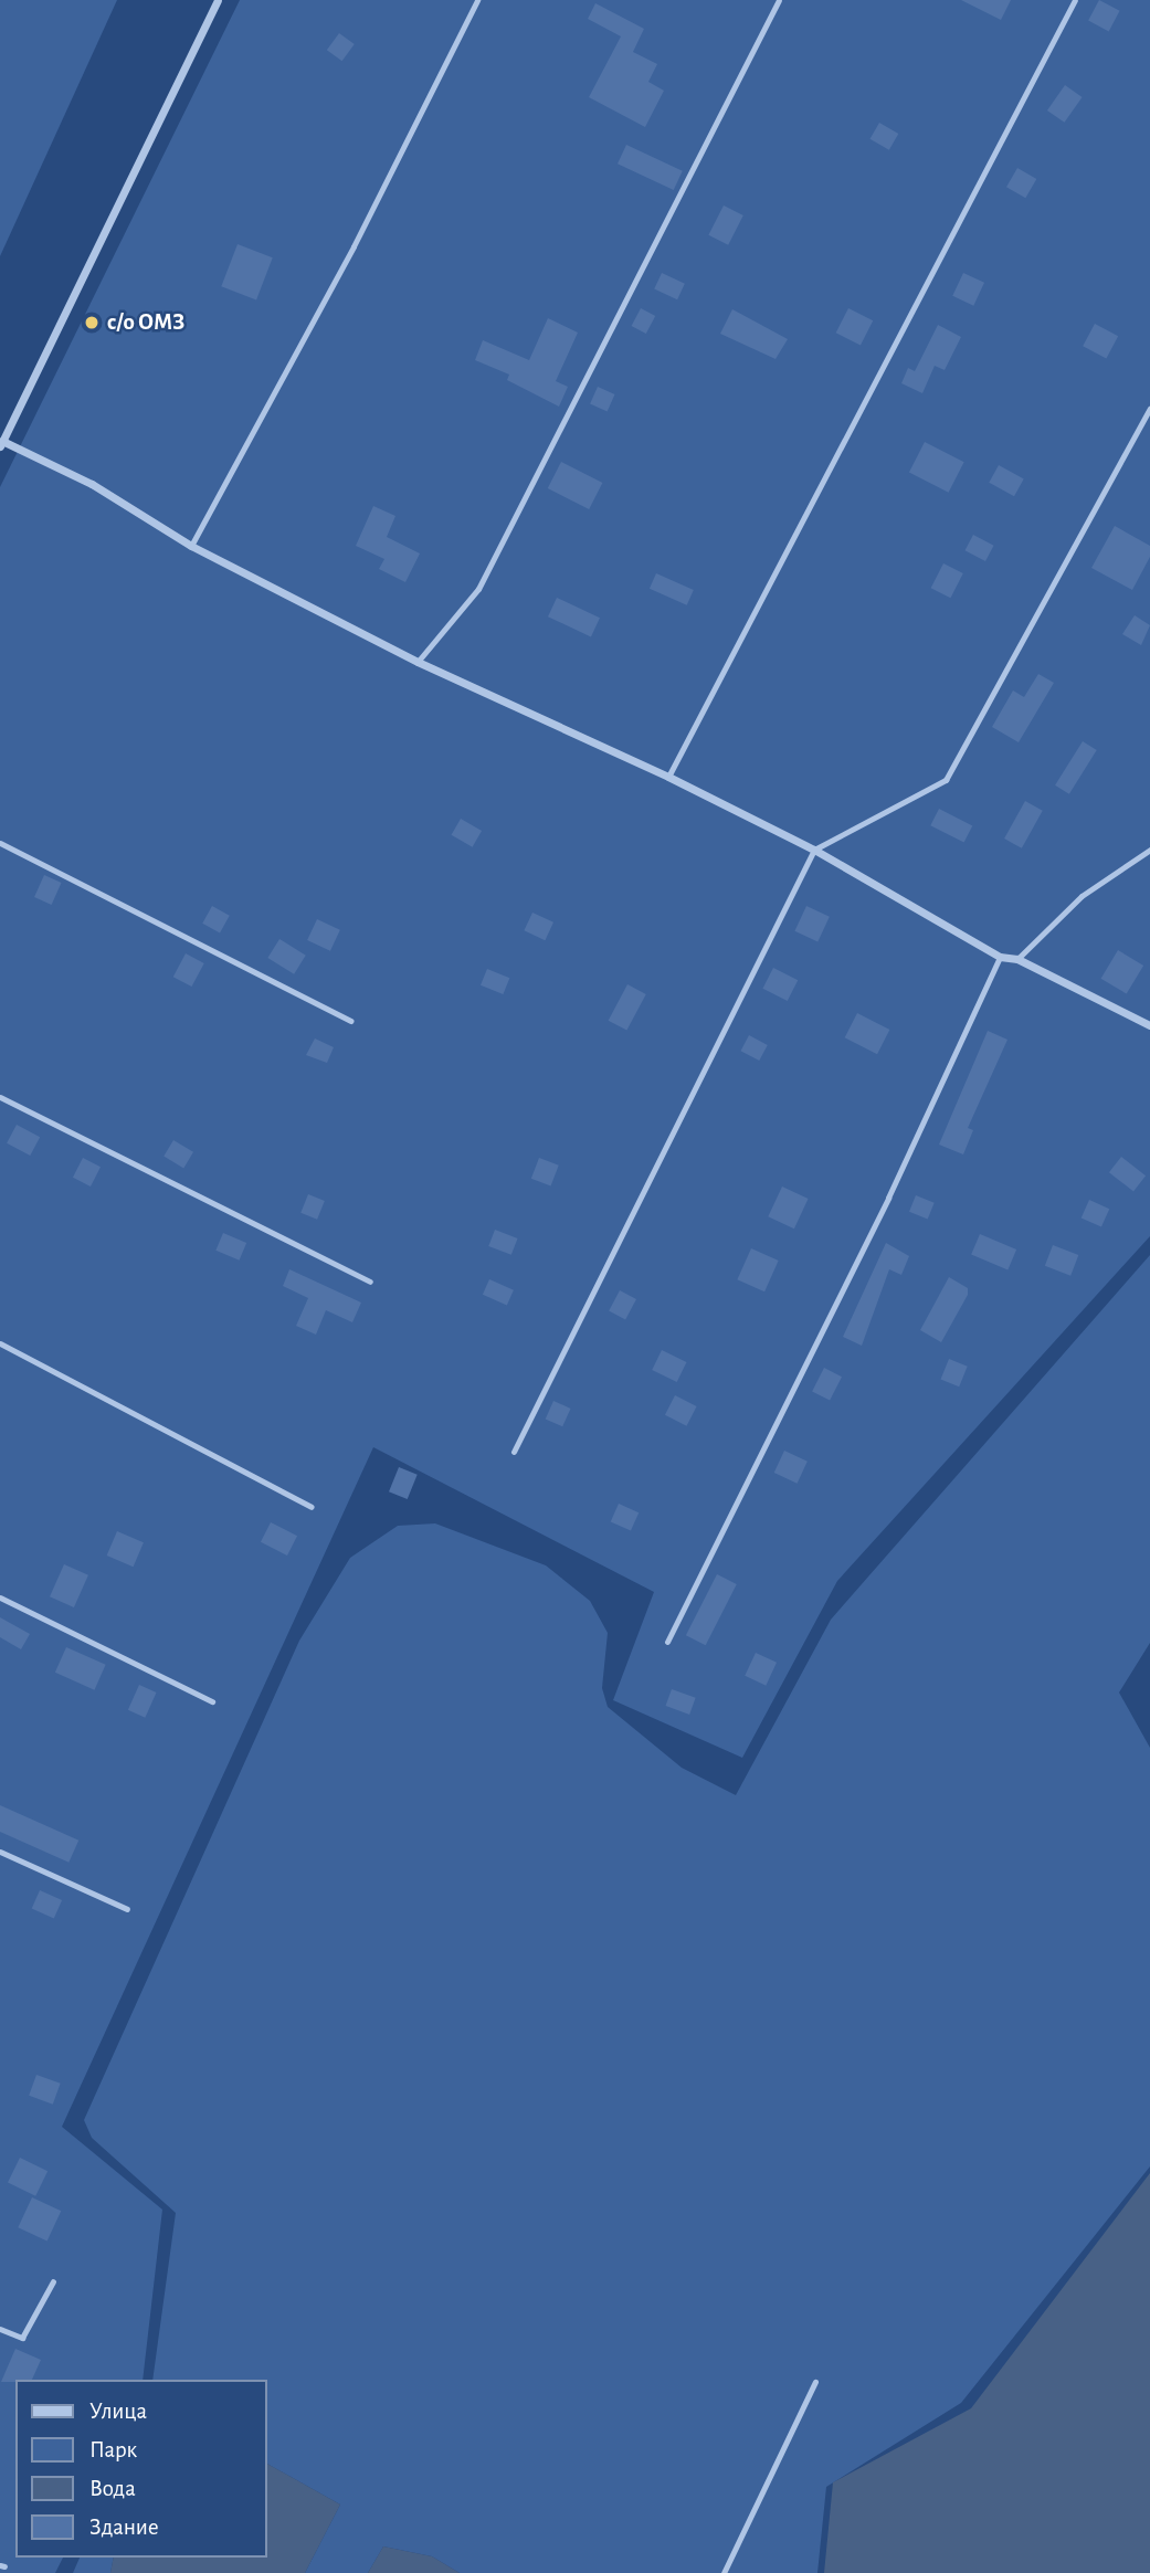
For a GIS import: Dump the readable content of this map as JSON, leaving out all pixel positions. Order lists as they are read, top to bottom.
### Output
{
  "places": ["с/о ОМЗ"],
  "legend": [
    "Улица",
    "Парк",
    "Вода",
    "Здание"
  ]
}
